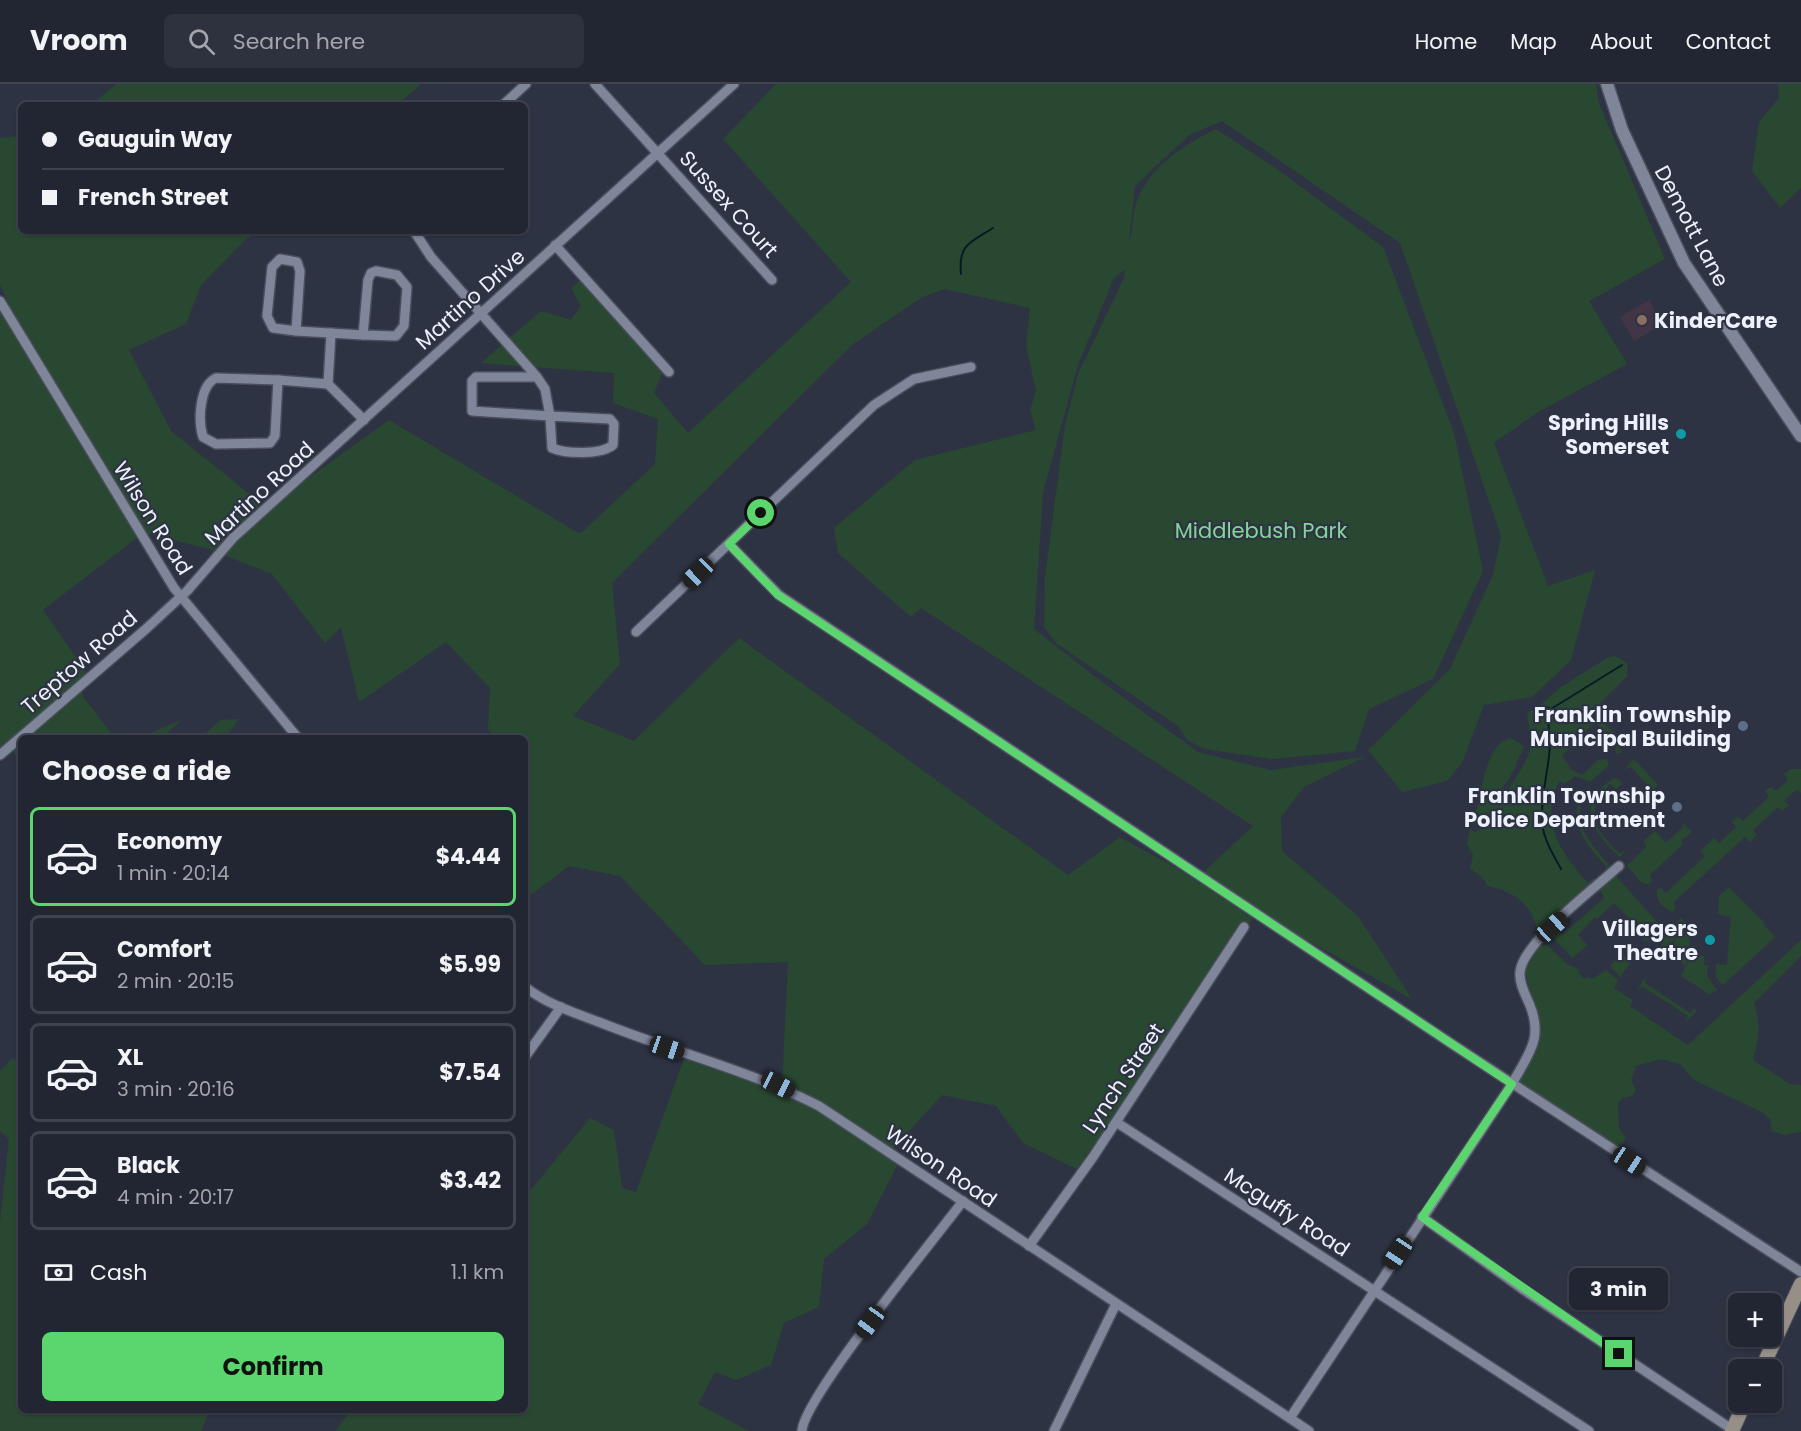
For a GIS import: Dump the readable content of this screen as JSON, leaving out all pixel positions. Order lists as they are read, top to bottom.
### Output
{
  "streets": {
    "street": [
      "Sussex Court",
      "Demott Lane",
      "Martino Drive",
      "Martino Road",
      "Wilson Road",
      "Treptow Road",
      "Lynch Street",
      "Mcguffy Road"
    ]
  },
  "crossings": [
    ["Sussex Court", "Martino Drive"],
    ["Martino Drive", "Martino Road"],
    ["Martino Road", "Wilson Road"],
    ["Martino Road", "Treptow Road"],
    ["Wilson Road", "Treptow Road"],
    ["Wilson Road", "Lynch Street"],
    ["Lynch Street", "Mcguffy Road"]
  ],
  "parks": ["Middlebush Park"],
  "places": [
    "KinderCare",
    "Spring Hills Somerset",
    "Franklin Township Municipal Building",
    "Franklin Township Police Department",
    "Villagers Theatre"
  ],
  "page": {
    "header": "Vroom",
    "search": "Search here",
    "nav": [
      "Home",
      "Map",
      "About",
      "Contact"
    ],
    "banner": ["Gauguin Way", "French Street"],
    "heading": "Choose a ride",
    "list": [
      {
        "name": "Economy",
        "note": "1 min · 20:14",
        "value": "$4.44"
      },
      {
        "name": "Comfort",
        "note": "2 min · 20:15",
        "value": "$5.99"
      },
      {
        "name": "XL",
        "note": "3 min · 20:16",
        "value": "$7.54"
      },
      {
        "name": "Black",
        "note": "4 min · 20:17",
        "value": "$3.42"
      }
    ],
    "pay": ["Cash", "1.1 km"],
    "bubble": "3 min",
    "map_buttons": ["+", "−"],
    "buttons": "Confirm"
  }
}
